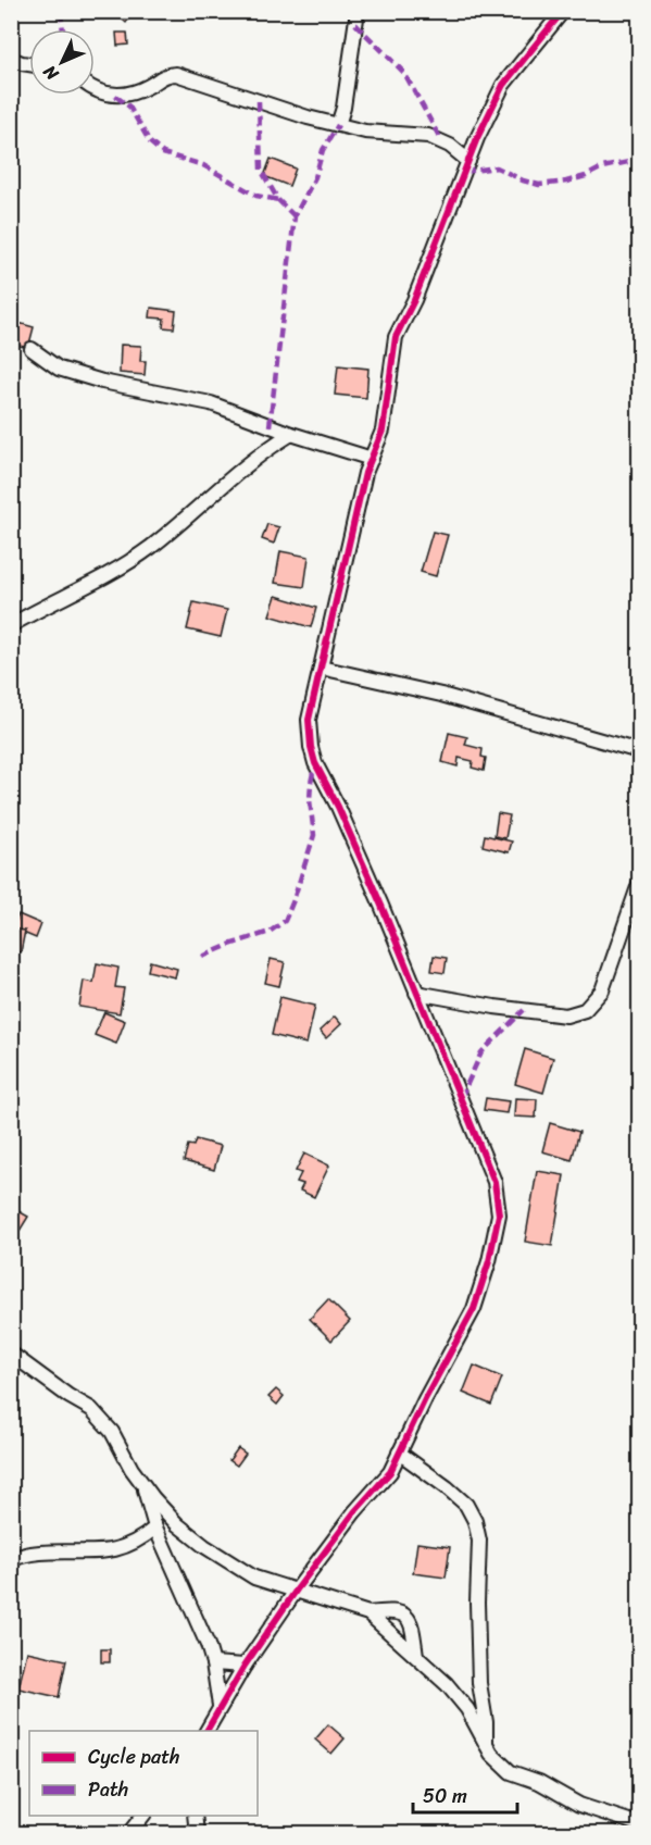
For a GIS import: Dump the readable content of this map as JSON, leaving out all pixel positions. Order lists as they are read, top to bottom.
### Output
{
  "legend": ["Cycle path", "Path"],
  "scale_bar": "50 m",
  "north": "bottom left"
}
